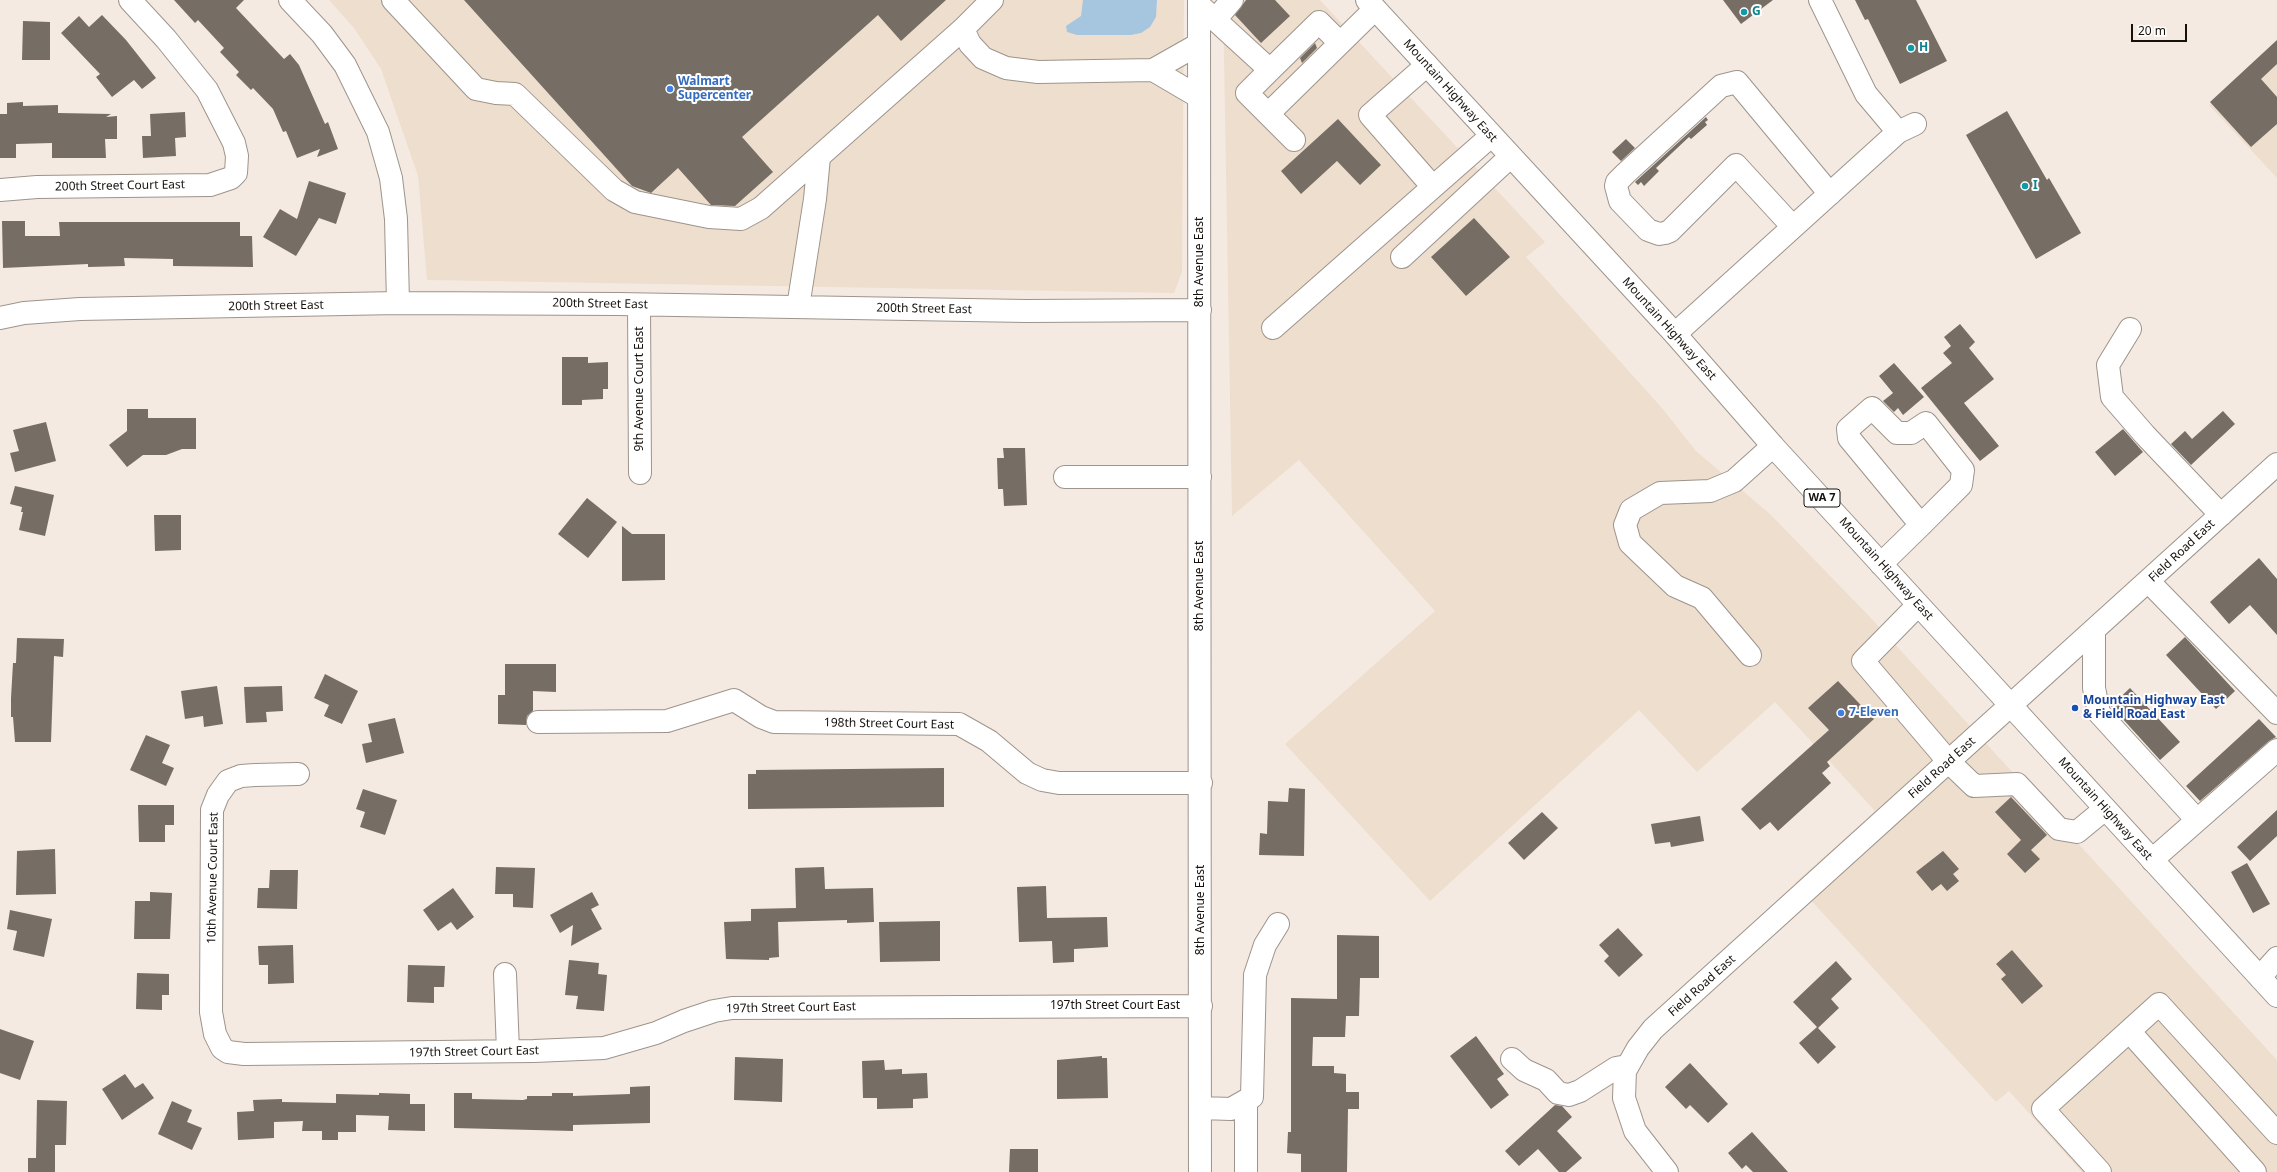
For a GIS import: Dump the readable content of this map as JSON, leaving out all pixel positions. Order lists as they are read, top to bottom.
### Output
{
  "streets": {
    "street": [
      "Mountain Highway East",
      "200th Street Court East",
      "8th Avenue East",
      "200th Street East",
      "9th Avenue Court East",
      "WA 7",
      "Field Road East",
      "198th Street Court East",
      "10th Avenue Court East",
      "197th Street Court East"
    ]
  },
  "crossings": [
    ["Mountain Highway East", "Field Road East"],
    ["8th Avenue East", "200th Street East"],
    ["8th Avenue East", "198th Street Court East"],
    ["8th Avenue East", "197th Street Court East"],
    ["200th Street East", "9th Avenue Court East"],
    ["10th Avenue Court East", "197th Street Court East"]
  ],
  "places": [
    "G",
    "H",
    "Walmart Supercenter",
    "I",
    "Mountain Highway East & Field Road East",
    "7-Eleven"
  ],
  "scale_bar": "20 m"
}
